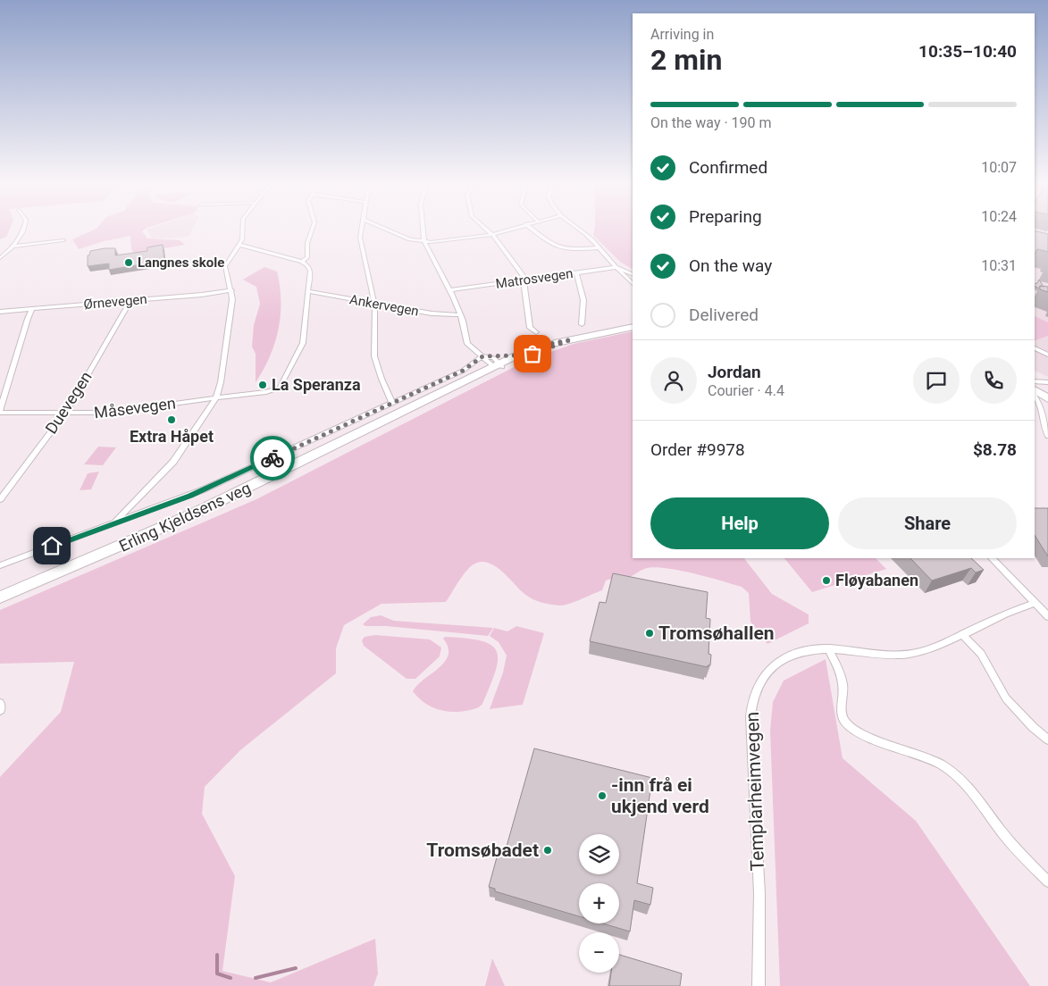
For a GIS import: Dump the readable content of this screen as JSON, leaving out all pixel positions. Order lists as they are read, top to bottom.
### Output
{
  "streets": {
    "highway": ["Erling Kjeldsens veg"],
    "street": [
      "Matrosvegen",
      "Ørnevegen",
      "Ankervegen",
      "Duevegen",
      "Måsevegen",
      "Templarheimvegen"
    ]
  },
  "crossings": [
    ["Ørnevegen", "Duevegen"],
    ["Ankervegen", "Måsevegen"],
    ["Duevegen", "Måsevegen"]
  ],
  "places": [
    "Langnes skole",
    "La Speranza",
    "Extra Håpet",
    "Fløyabanen",
    "Tromsøhallen",
    "-inn frå ei ukjend verd",
    "Tromsøbadet"
  ],
  "page": {
    "heading": ["2 min", "Arriving in", "10:35–10:40"],
    "panel": [
      "Jordan",
      "Courier · 4.4",
      "Order #9978",
      "$8.78"
    ],
    "bar": "On the way · 190 m",
    "list": [
      ["Confirmed", "10:07"],
      ["Preparing", "10:24"],
      ["On the way", "10:31"],
      "Delivered"
    ],
    "buttons": ["Help", "Share"],
    "map_buttons": ["+", "−"]
  }
}
